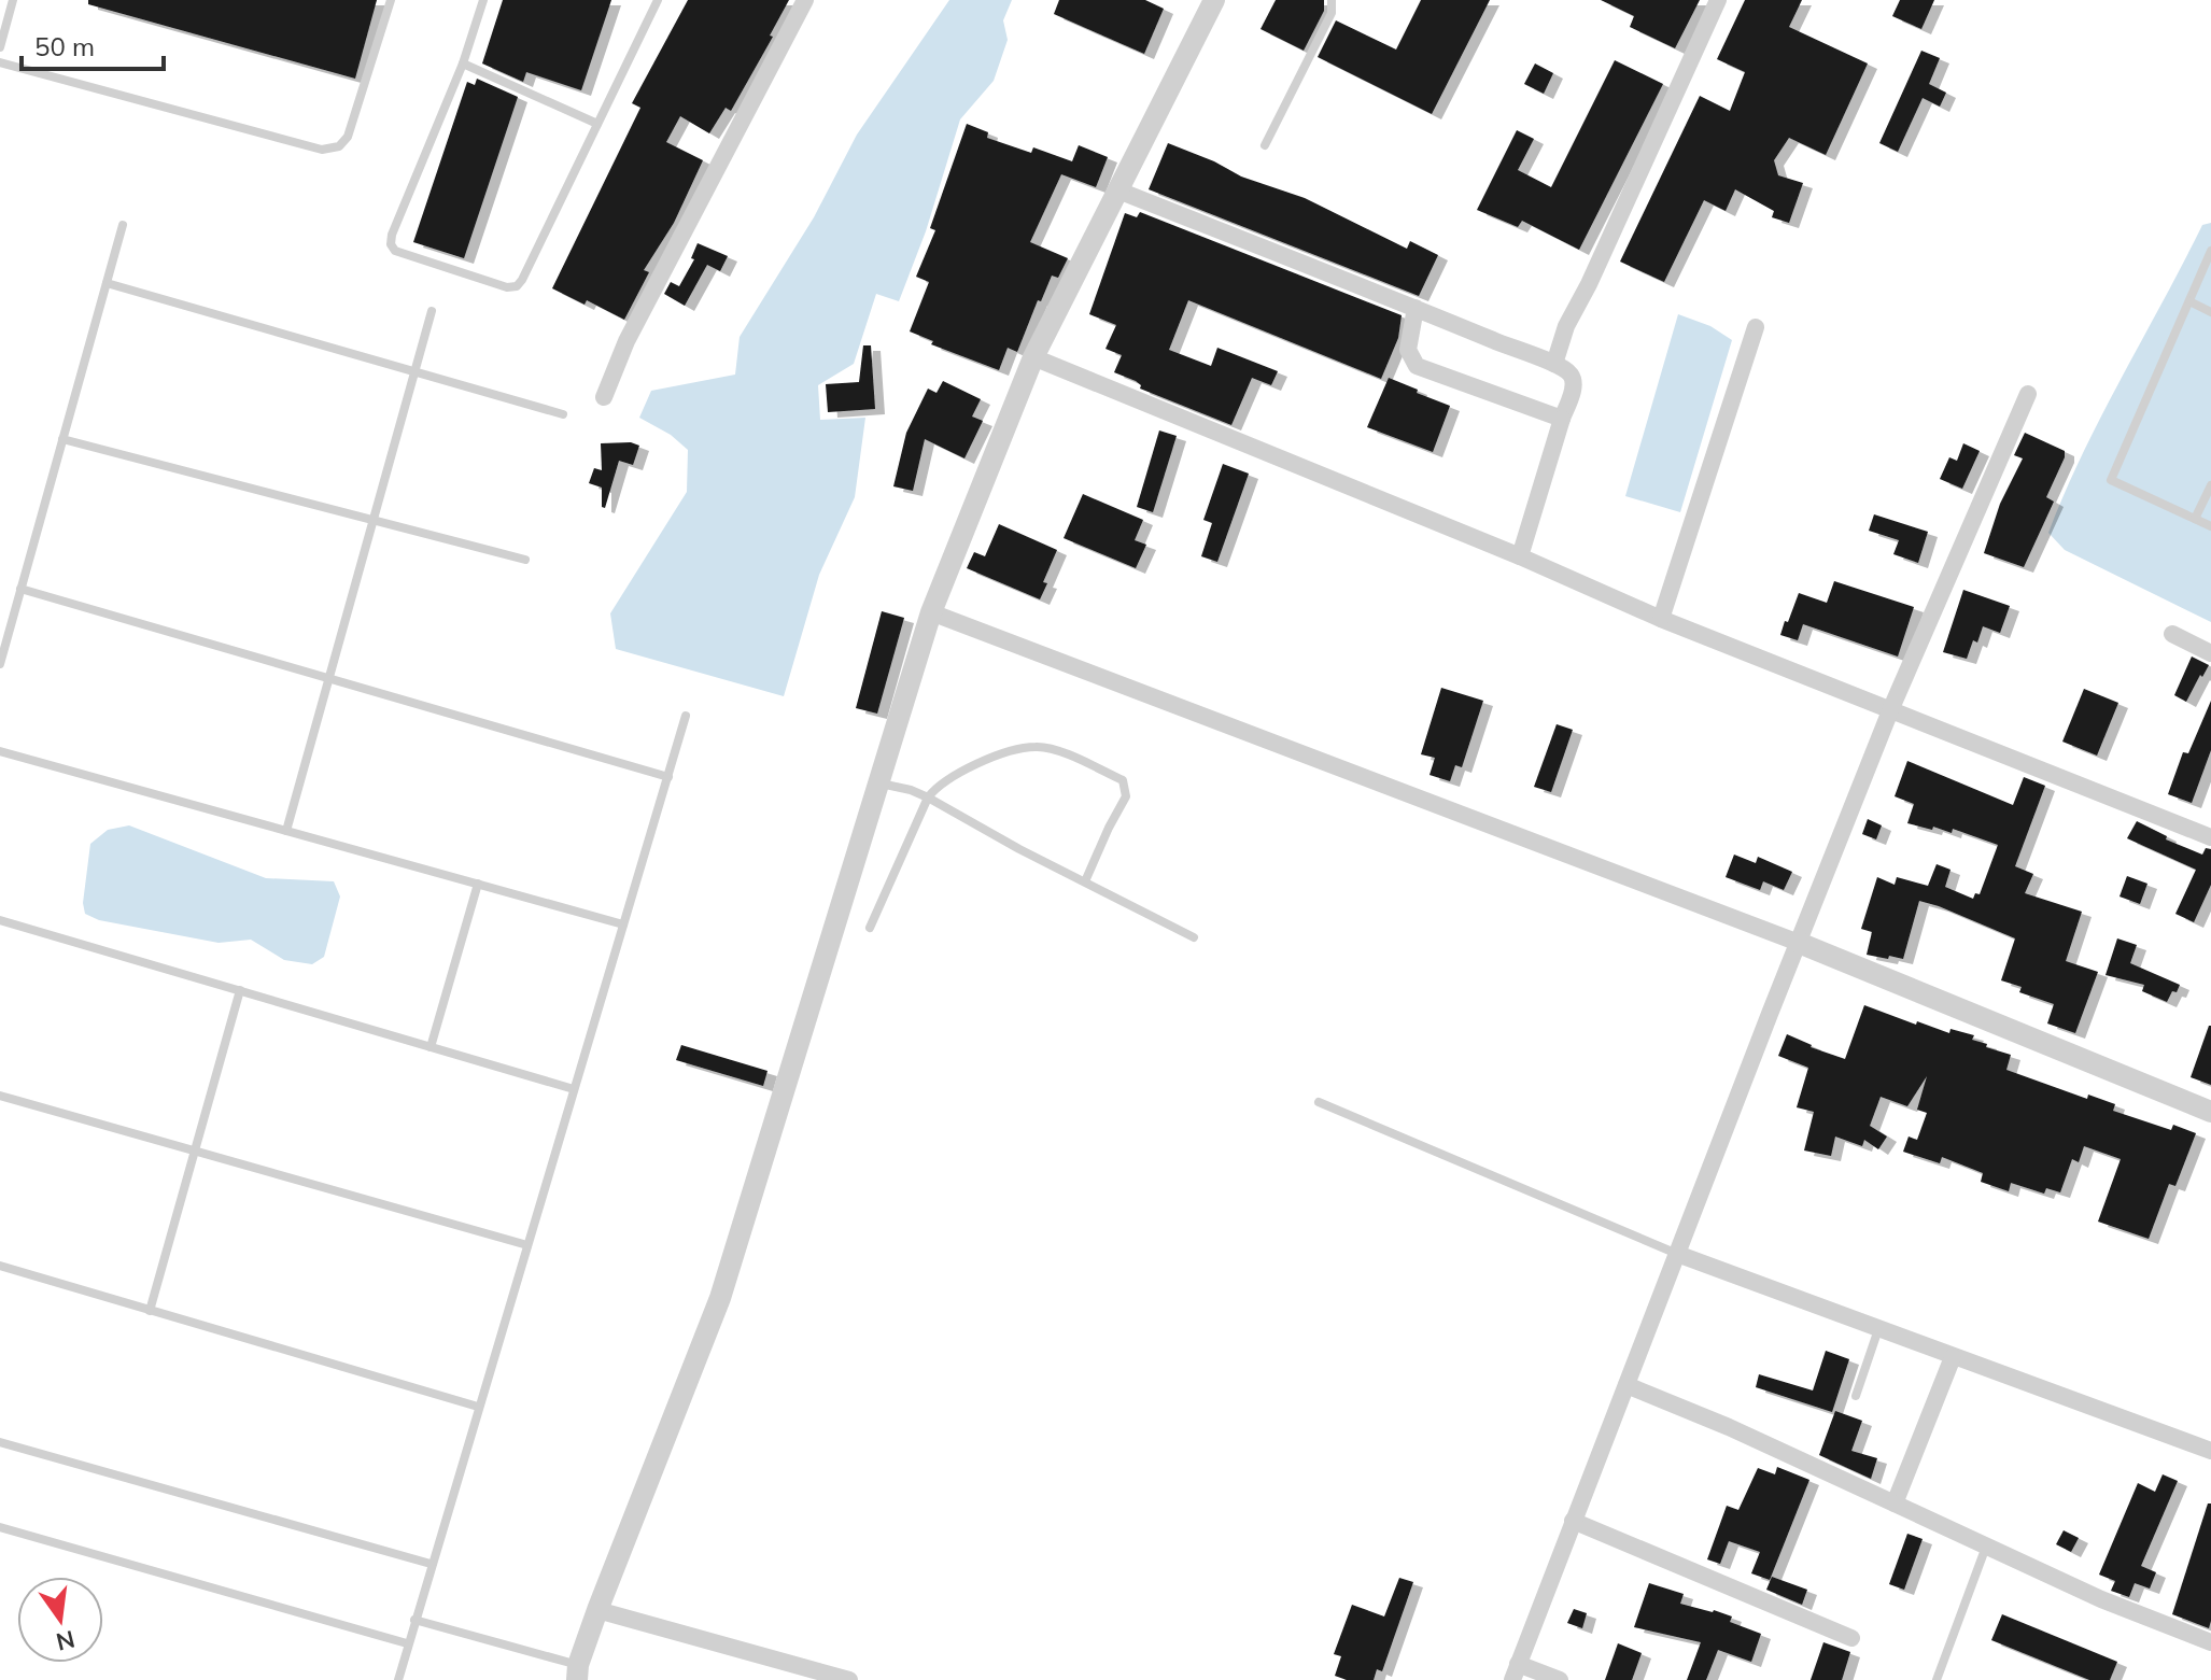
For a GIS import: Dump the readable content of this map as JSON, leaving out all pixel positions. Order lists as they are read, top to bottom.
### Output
{
  "scale_bar": "50 m",
  "north": "bottom"
}
